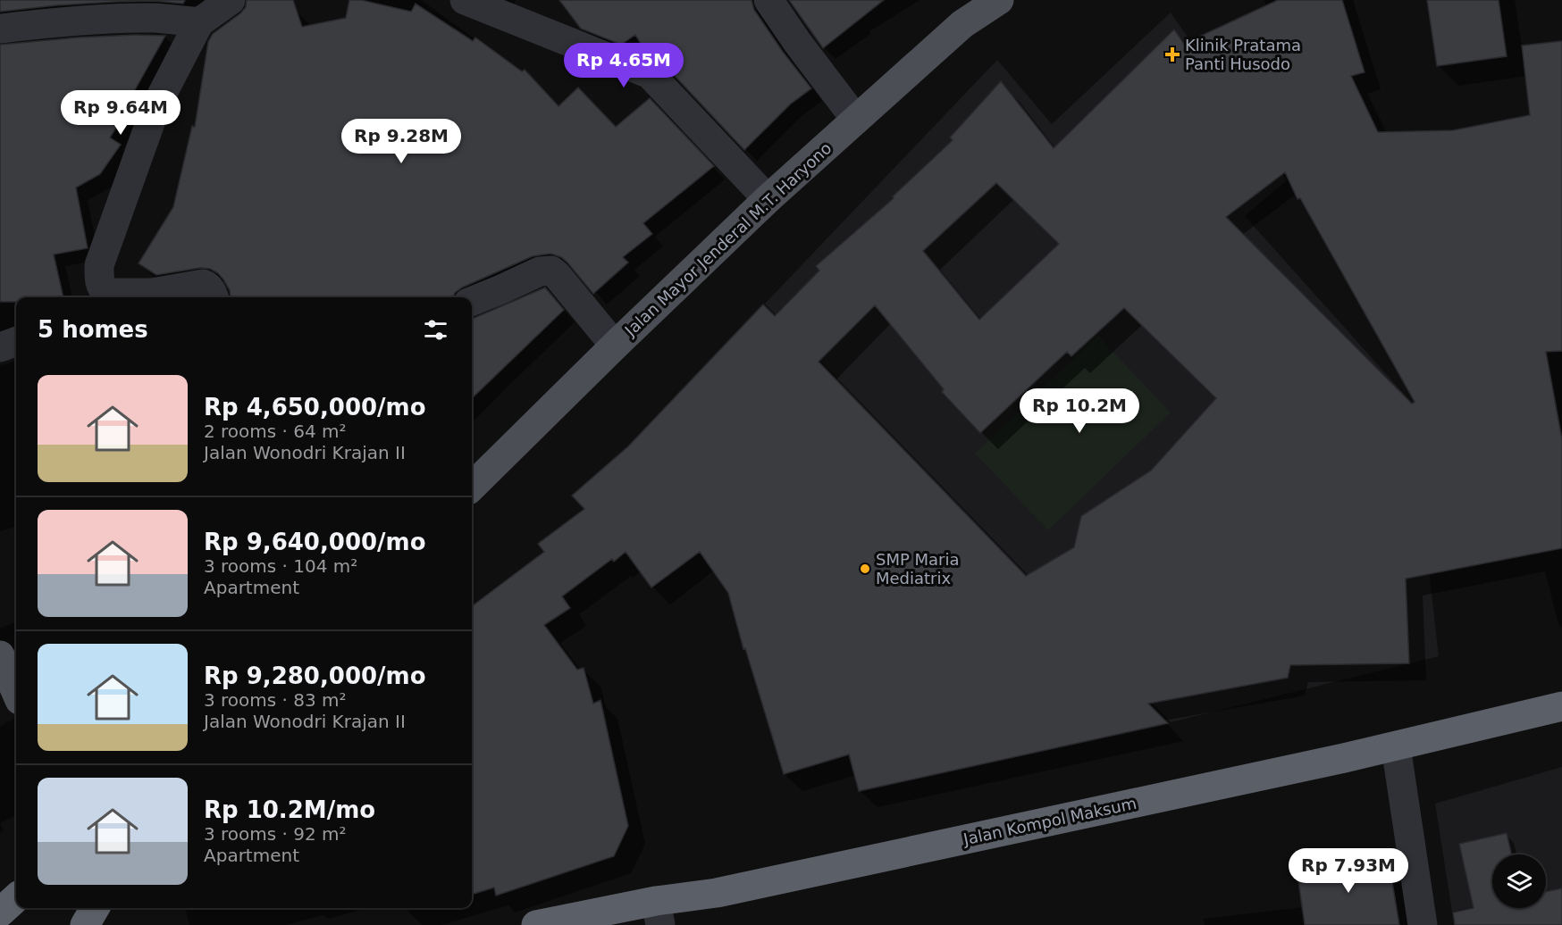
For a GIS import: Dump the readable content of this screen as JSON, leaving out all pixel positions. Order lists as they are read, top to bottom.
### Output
{
  "streets": {
    "highway": ["Jalan Kompol Maksum"],
    "main road": ["Jalan Mayor Jenderal M.T. Haryono"]
  },
  "places": {
    "health": ["Klinik Pratama Panti Husodo"],
    "other": ["SMP Maria Mediatrix"]
  },
  "page": {
    "price": [
      "Rp 4.65M",
      "Rp 9.64M",
      "Rp 9.28M",
      "Rp 10.2M",
      "Rp 7.93M"
    ],
    "heading": "5 homes",
    "list": [
      {
        "name": "Rp 4,650,000/mo",
        "note": "2 rooms · 64 m² · Jalan Wonodri Krajan II"
      },
      {
        "name": "Rp 9,640,000/mo",
        "note": "3 rooms · 104 m² · Apartment"
      },
      {
        "name": "Rp 9,280,000/mo",
        "note": "3 rooms · 83 m² · Jalan Wonodri Krajan II"
      },
      {
        "name": "Rp 10.2M/mo",
        "note": "3 rooms · 92 m² · Apartment"
      }
    ]
  }
}
